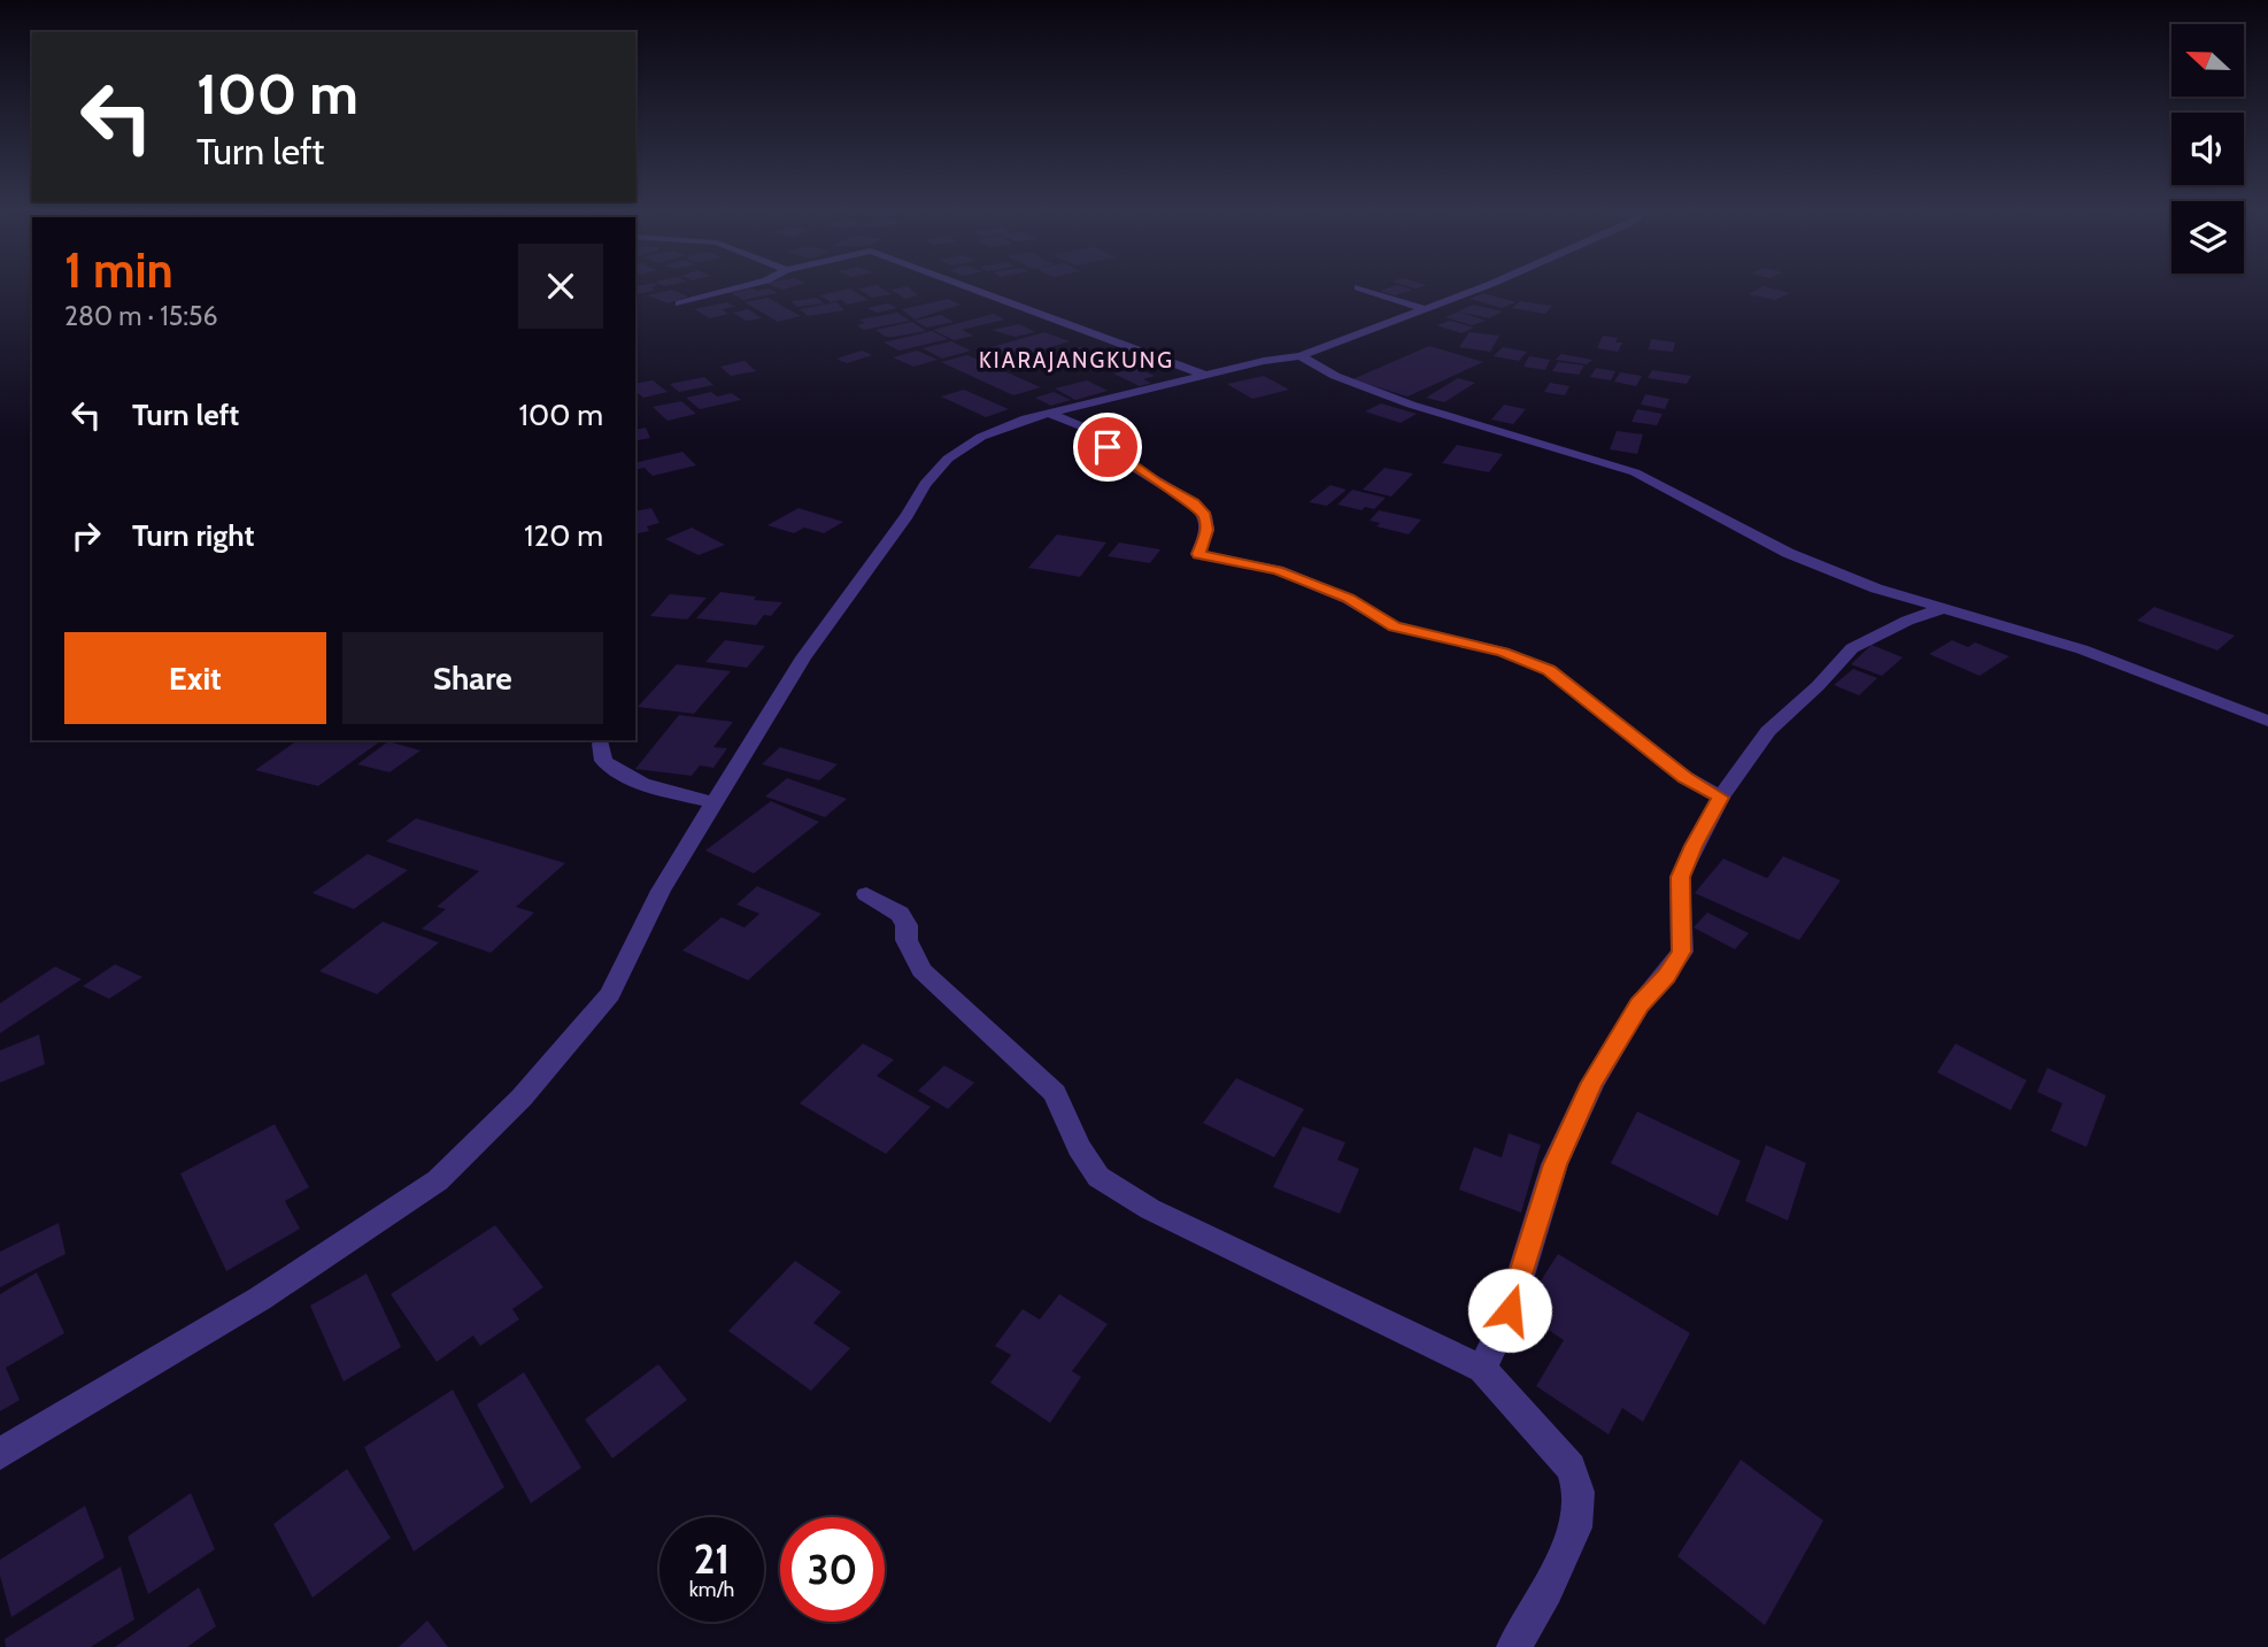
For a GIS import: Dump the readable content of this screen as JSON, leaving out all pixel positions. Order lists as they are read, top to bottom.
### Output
{
  "districts": ["KIARAJANGKUNG"],
  "north": "left",
  "page": {
    "turn": ["100 m", "Turn left"],
    "heading": ["1 min", "280 m · 15:56"],
    "list": [
      {
        "name": "Turn left",
        "value": "100 m"
      },
      {
        "name": "Turn right",
        "value": "120 m"
      }
    ],
    "buttons": ["Exit", "Share"],
    "speed": "21 km/h",
    "limit": "30"
  }
}
